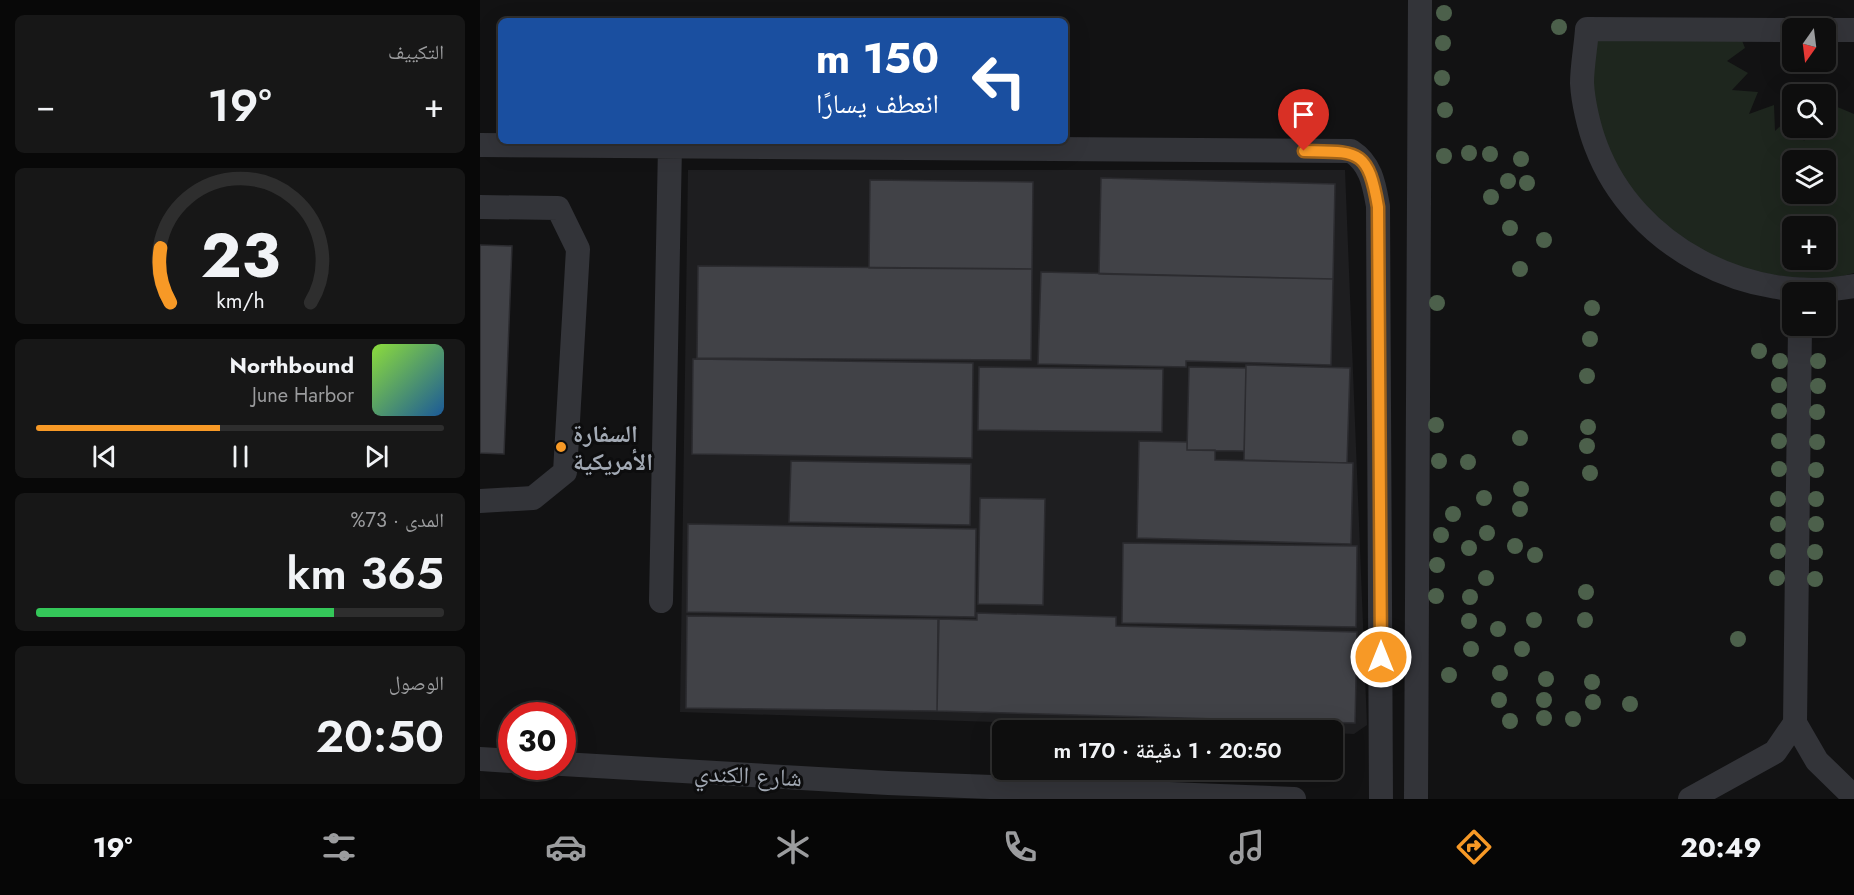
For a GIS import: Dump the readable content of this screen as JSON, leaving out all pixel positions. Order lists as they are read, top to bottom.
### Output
{
  "streets": {
    "street": ["شارع الكندي"]
  },
  "places": ["السفارة الأمريكية"],
  "north": "bottom",
  "page": {
    "tile": [
      "التكييف",
      ["المدى · 73%", "365 km"],
      ["الوصول", "20:50"]
    ],
    "map_buttons": ["+", "−"],
    "turn": ["150 m", "انعطف يسارًا"],
    "heat": ["−", "19°", "+"],
    "song": ["Northbound", "June Harbor"],
    "limit": "30",
    "trip": "20:50 · 1 دقيقة · 170 m",
    "tabs": ["20:49", "19°"],
    "gauge": ["23", "km/h"]
  }
}
